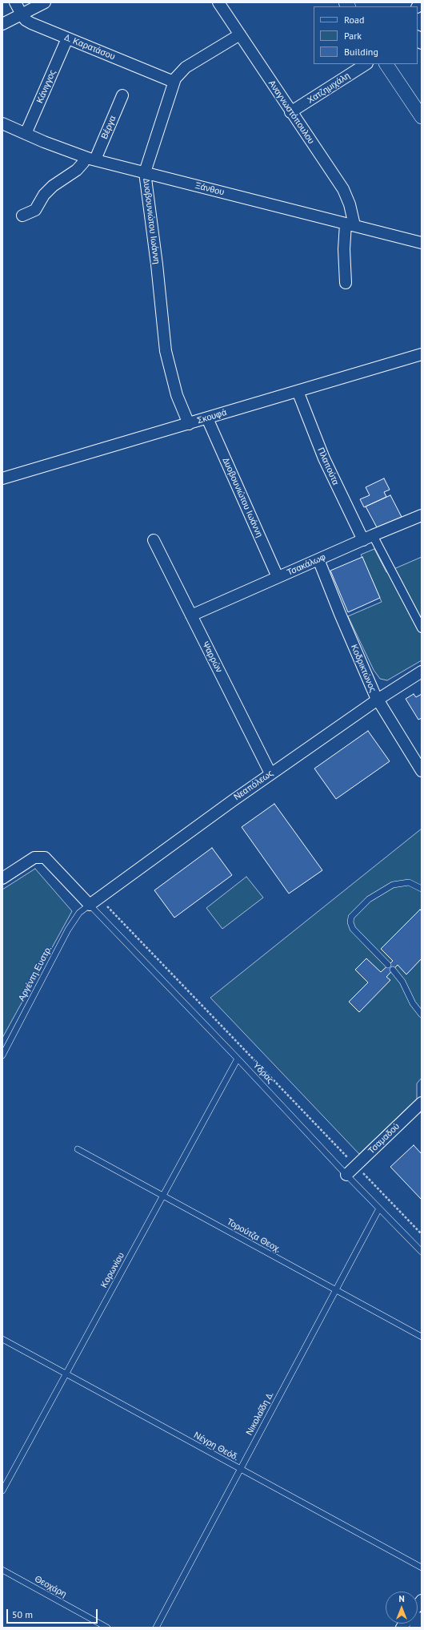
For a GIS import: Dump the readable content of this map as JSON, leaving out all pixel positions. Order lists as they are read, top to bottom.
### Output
{
  "streets": {
    "street": [
      "Δ. Καρατάσου",
      "Κάνιγγος",
      "Χατζημιχάλη",
      "Αναγνωστόπουλου",
      "Βέργα",
      "Ξάνθου",
      "Δυοβουνιώτου Ιωάννη",
      "Σκουφά",
      "Πλαπούτα",
      "Τσακάλωφ",
      "Ψαρρών",
      "Κοδρικτώνος",
      "Νεαπόλεως",
      "Τσαμαδού"
    ],
    "lane": [
      "Αργέντη Ευστρ.",
      "Ύδρας",
      "Τορούτζα Θεοχ.",
      "Κορωνίου",
      "Νικολαΐδη Δ.",
      "Νέγρη Θεόδ.",
      "Θεοχάρη"
    ]
  },
  "crossings": [
    ["Δ. Καρατάσου", "Κάνιγγος"],
    ["Δ. Καρατάσου", "Δυοβουνιώτου Ιωάννη"],
    ["Κάνιγγος", "Ξάνθου"],
    ["Χατζημιχάλη", "Αναγνωστόπουλου"],
    ["Αναγνωστόπουλου", "Ξάνθου"],
    ["Αναγνωστόπουλου", "Δυοβουνιώτου Ιωάννη"],
    ["Βέργα", "Ξάνθου"],
    ["Ξάνθου", "Δυοβουνιώτου Ιωάννη"],
    ["Δυοβουνιώτου Ιωάννη", "Σκουφά"],
    ["Δυοβουνιώτου Ιωάννη", "Τσακάλωφ"],
    ["Σκουφά", "Πλαπούτα"],
    ["Πλαπούτα", "Τσακάλωφ"],
    ["Τσακάλωφ", "Ψαρρών"],
    ["Τσακάλωφ", "Κοδρικτώνος"],
    ["Ψαρρών", "Νεαπόλεως"],
    ["Κοδρικτώνος", "Νεαπόλεως"],
    ["Νεαπόλεως", "Αργέντη Ευστρ."],
    ["Νεαπόλεως", "Ύδρας"],
    ["Αργέντη Ευστρ.", "Ύδρας"],
    ["Ύδρας", "Τσαμαδού"],
    ["Ύδρας", "Κορωνίου"],
    ["Ύδρας", "Νικολαΐδη Δ."],
    ["Τορούτζα Θεοχ.", "Κορωνίου"],
    ["Τορούτζα Θεοχ.", "Νικολαΐδη Δ."],
    ["Κορωνίου", "Νέγρη Θεόδ."],
    ["Νικολαΐδη Δ.", "Νέγρη Θεόδ."]
  ],
  "legend": ["Road", "Park", "Building"],
  "scale_bar": "50 m",
  "north": "top"
}
